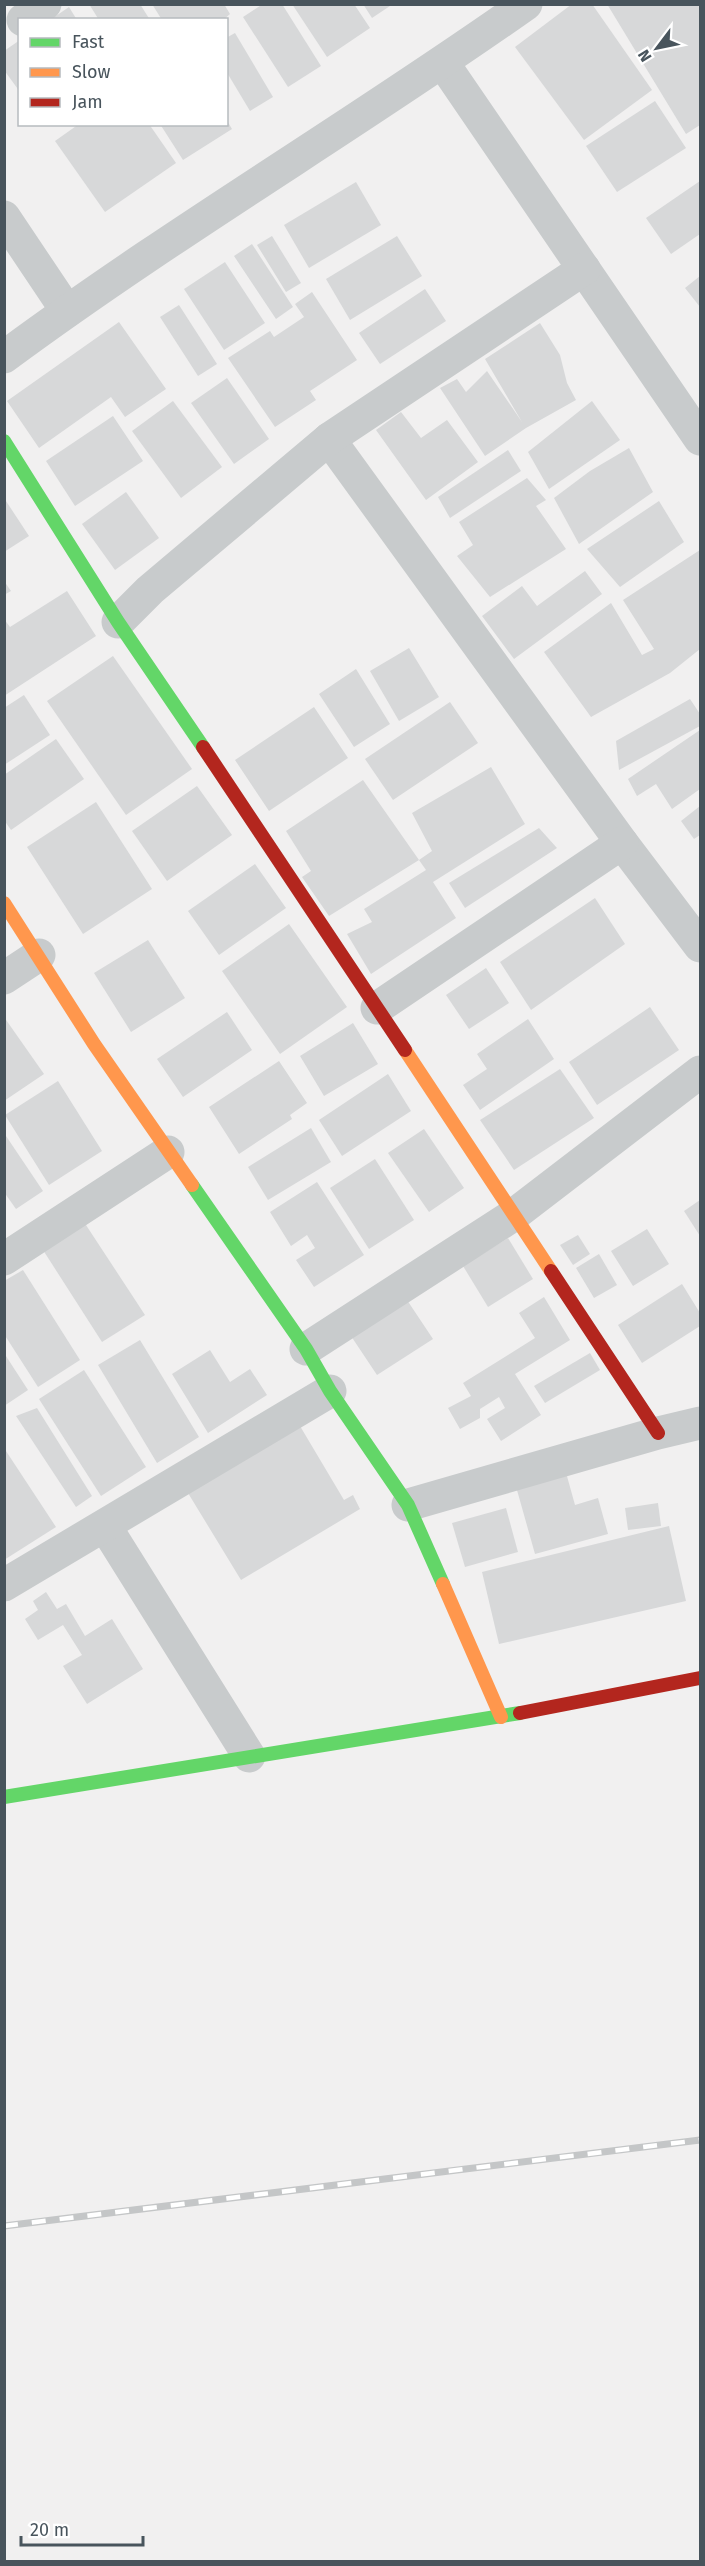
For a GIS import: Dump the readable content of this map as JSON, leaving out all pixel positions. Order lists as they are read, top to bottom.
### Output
{
  "legend": ["Fast", "Slow", "Jam"],
  "scale_bar": "20 m",
  "north": "bottom left"
}
